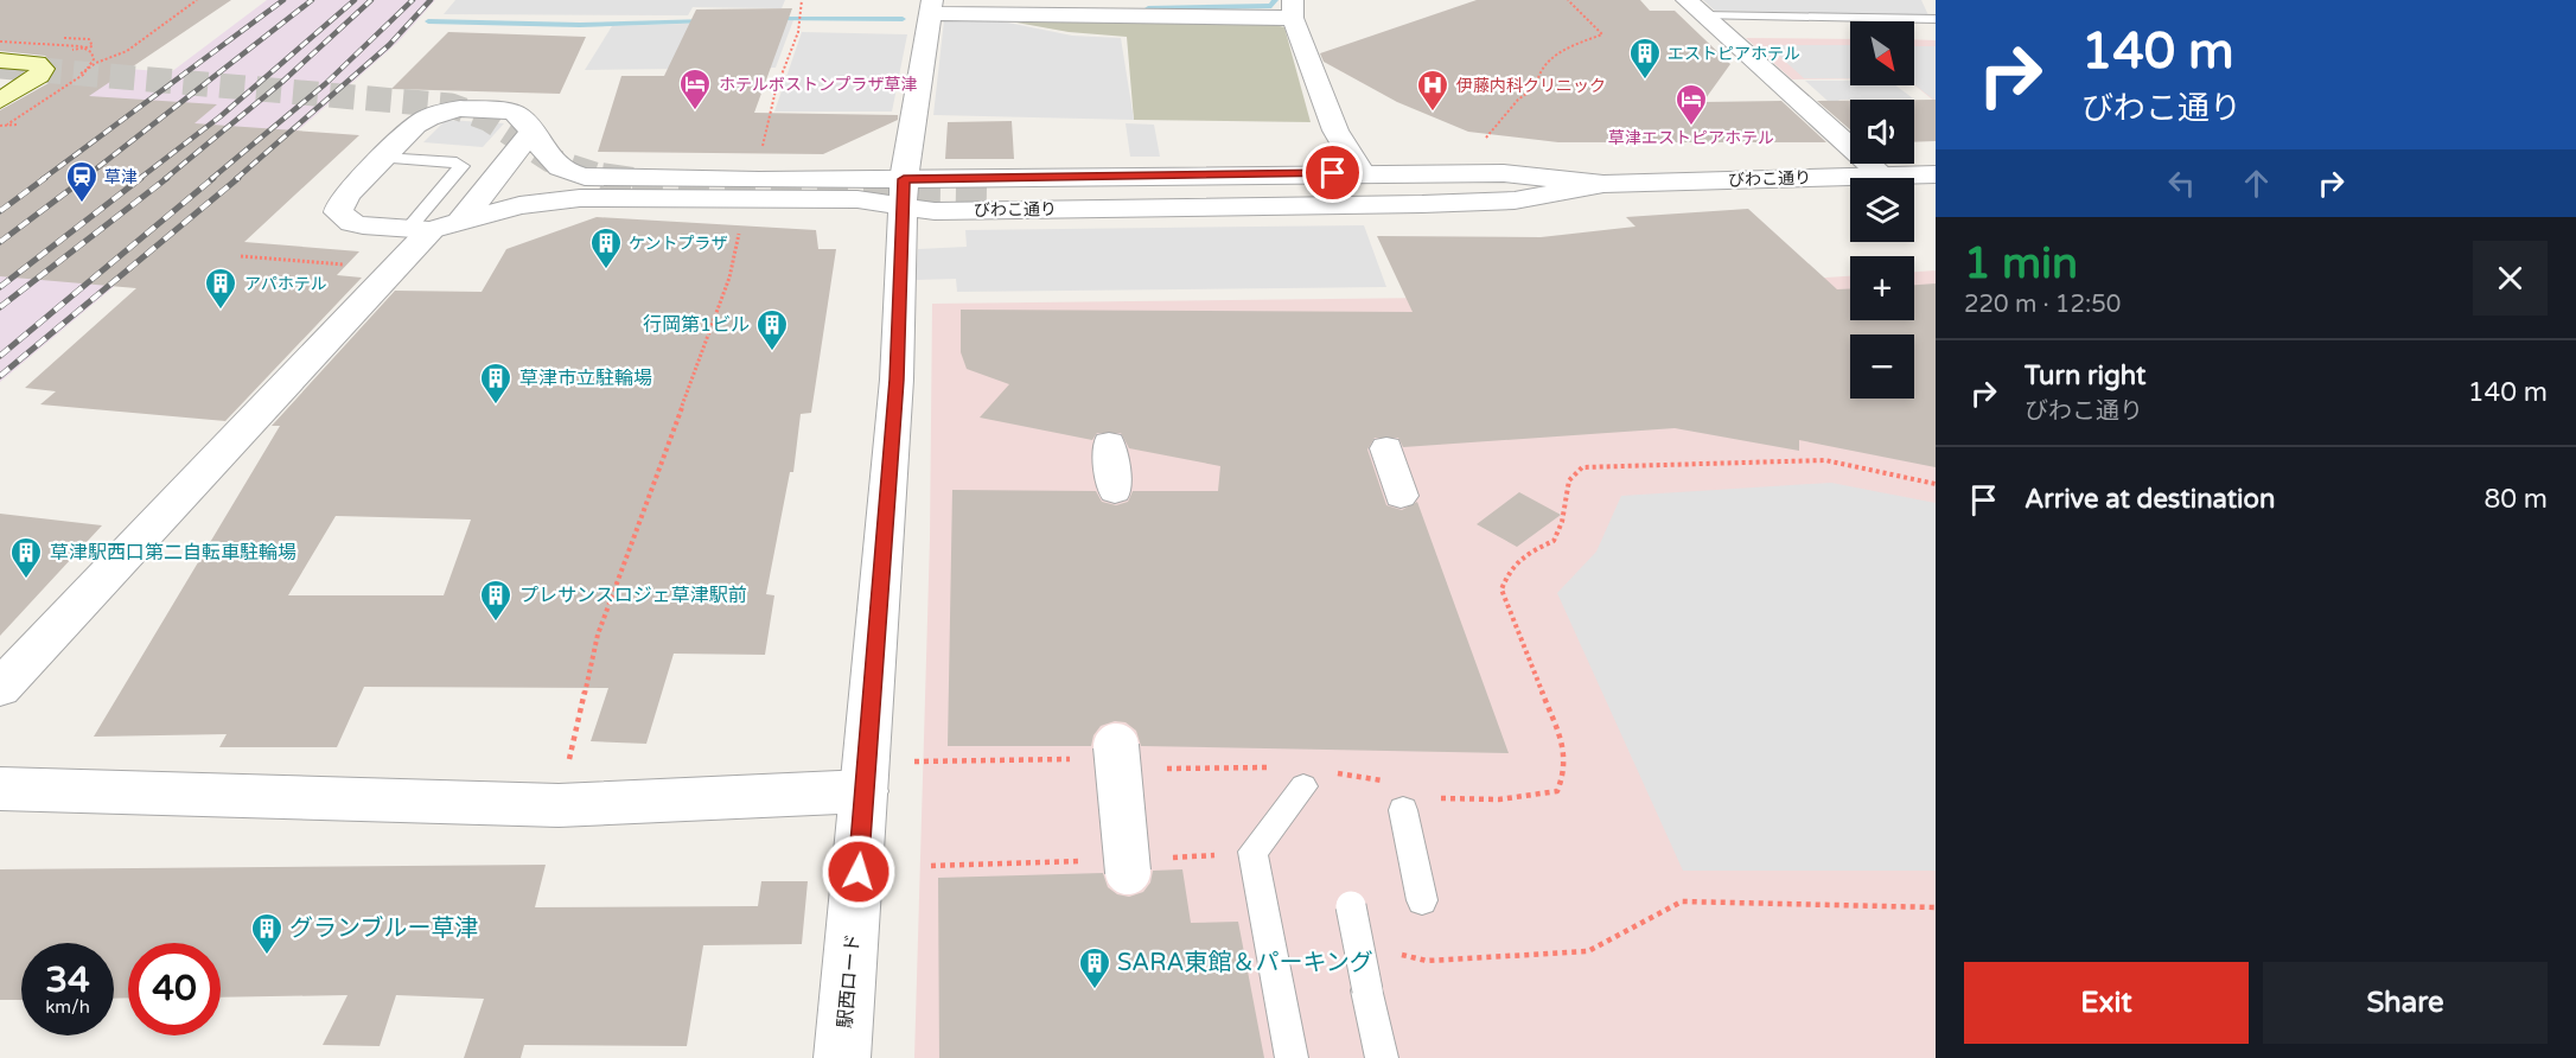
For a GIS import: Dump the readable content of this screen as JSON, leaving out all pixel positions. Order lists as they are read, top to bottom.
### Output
{
  "streets": {
    "street": ["びわこ通り", "駅西ロード"]
  },
  "crossings": [
    ["びわこ通り", "駅西ロード"]
  ],
  "places": {
    "building": [
      "エストピアホテル",
      "ケントプラザ",
      "アパホテル",
      "行岡第1ビル",
      "草津市立駐輪場",
      "草津駅西口第二自転車駐輪場",
      "プレサンスロジェ草津駅前",
      "グランブルー草津",
      "SARA東館＆パーキング"
    ],
    "hotel": ["ホテルボストンプラザ草津", "草津エストピアホテル"],
    "hospital": ["伊藤内科クリニック"],
    "station": ["草津"]
  },
  "north": "bottom right",
  "page": {
    "turn": ["140 m", "びわこ通り"],
    "map_buttons": ["+", "−"],
    "heading": ["1 min", "220 m · 12:50"],
    "list": [
      {
        "name": "Turn right",
        "note": "びわこ通り",
        "value": "140 m"
      },
      {
        "name": "Arrive at destination",
        "value": "80 m"
      }
    ],
    "speed": "34 km/h",
    "limit": "40",
    "buttons": ["Exit", "Share"]
  }
}
